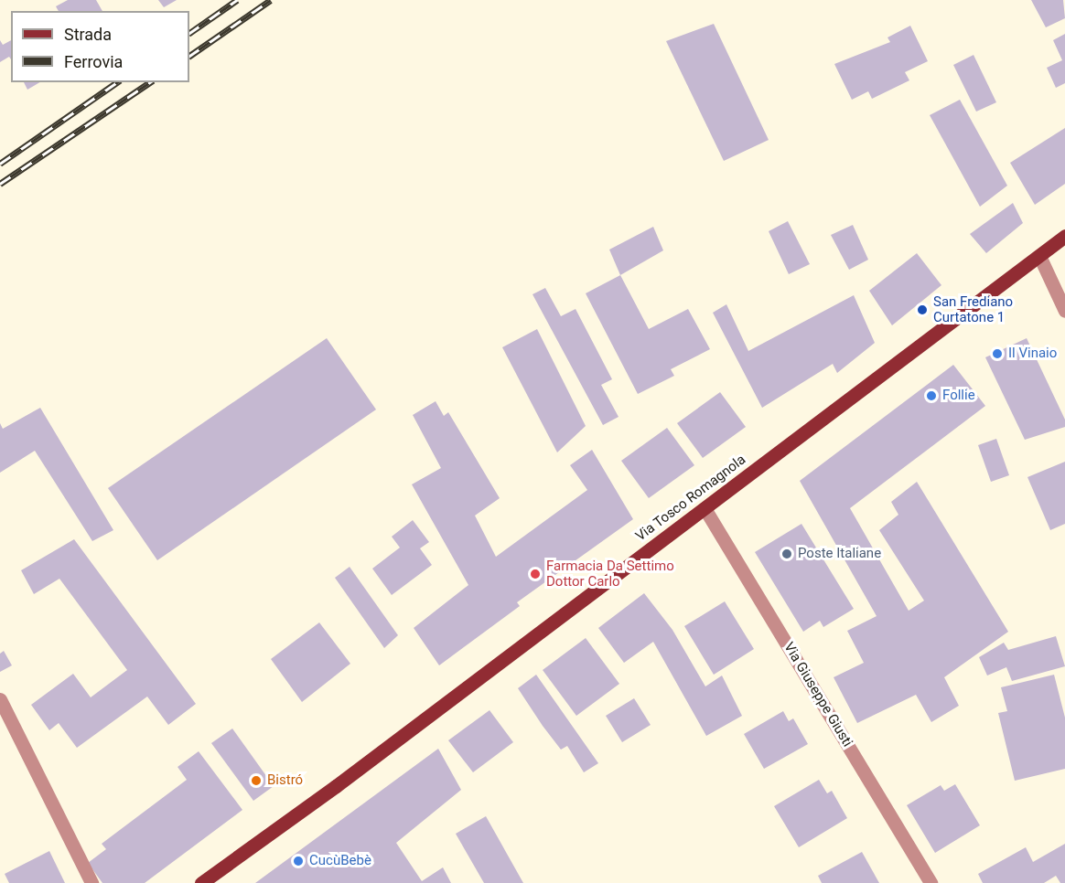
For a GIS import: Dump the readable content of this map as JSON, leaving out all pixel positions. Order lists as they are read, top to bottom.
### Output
{
  "streets": {
    "main road": ["Via Tosco Romagnola"],
    "street": ["Via Giuseppe Giusti"]
  },
  "crossings": [
    ["Via Tosco Romagnola", "Via Giuseppe Giusti"]
  ],
  "places": [
    "San Frediano Curtatone 1",
    "Il Vinaio",
    "Follie",
    "Poste Italiane",
    "Farmacia Da Settimo Dottor Carlo",
    "Bistró",
    "CucùBebè"
  ],
  "legend": ["Strada", "Ferrovia"]
}
